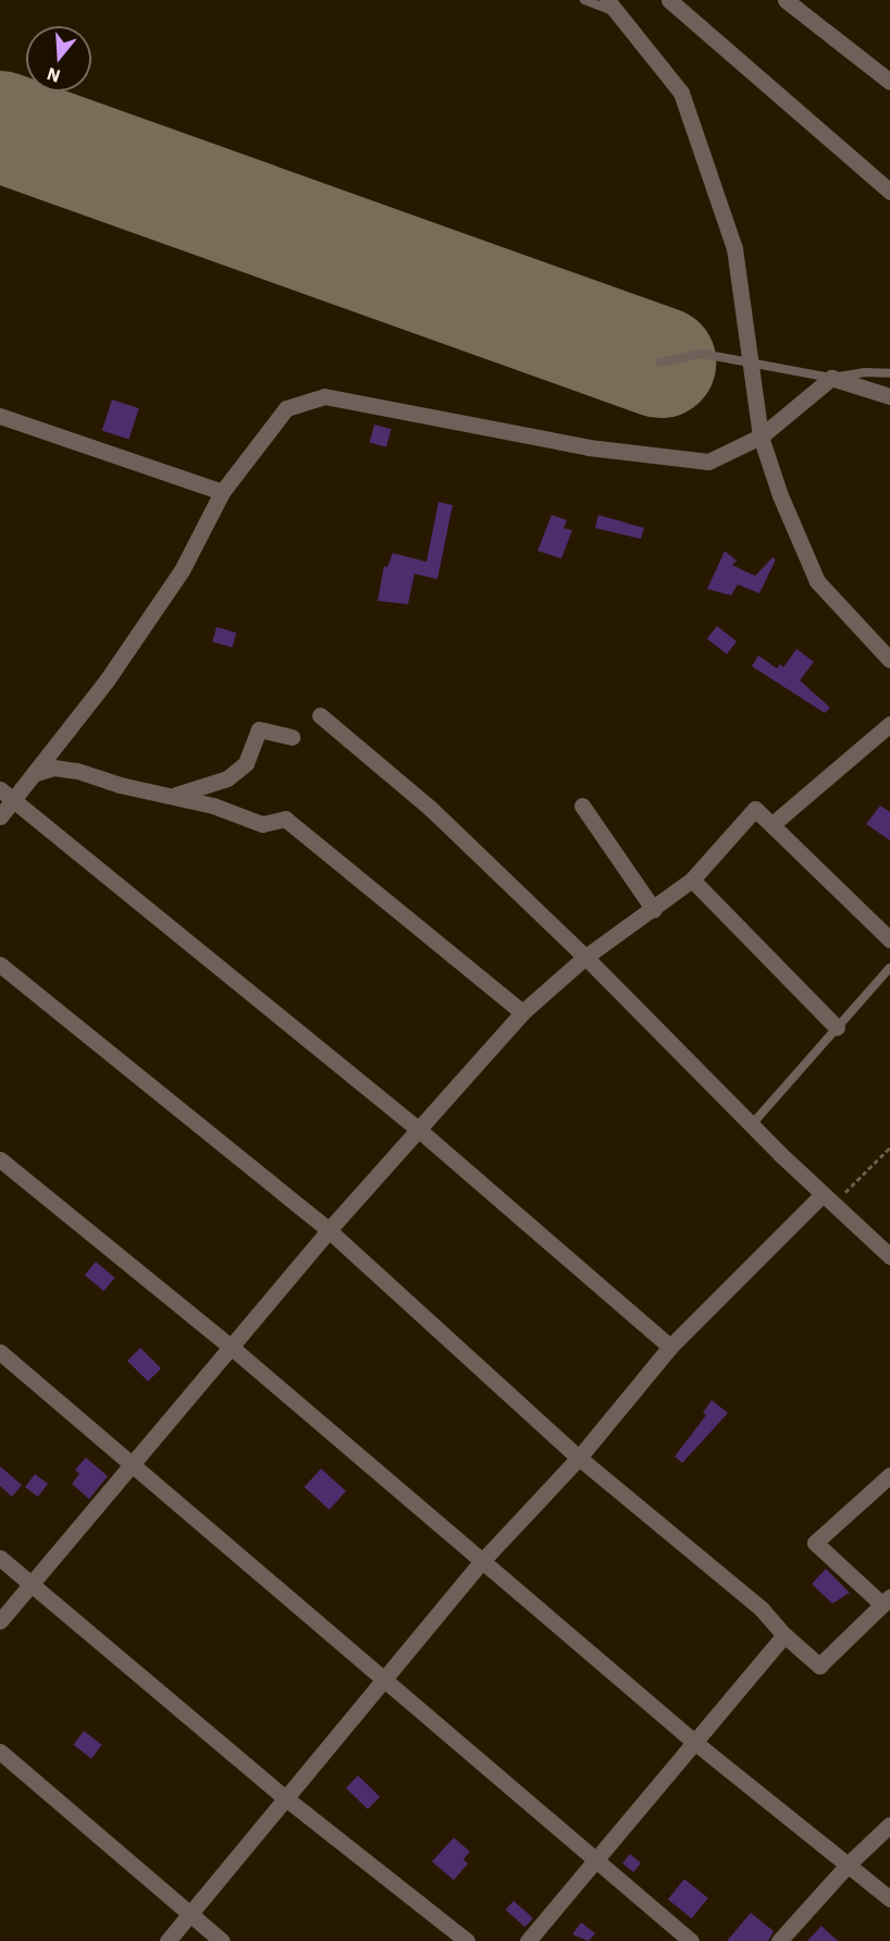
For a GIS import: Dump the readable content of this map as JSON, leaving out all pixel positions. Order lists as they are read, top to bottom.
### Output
{
  "north": "bottom"
}
